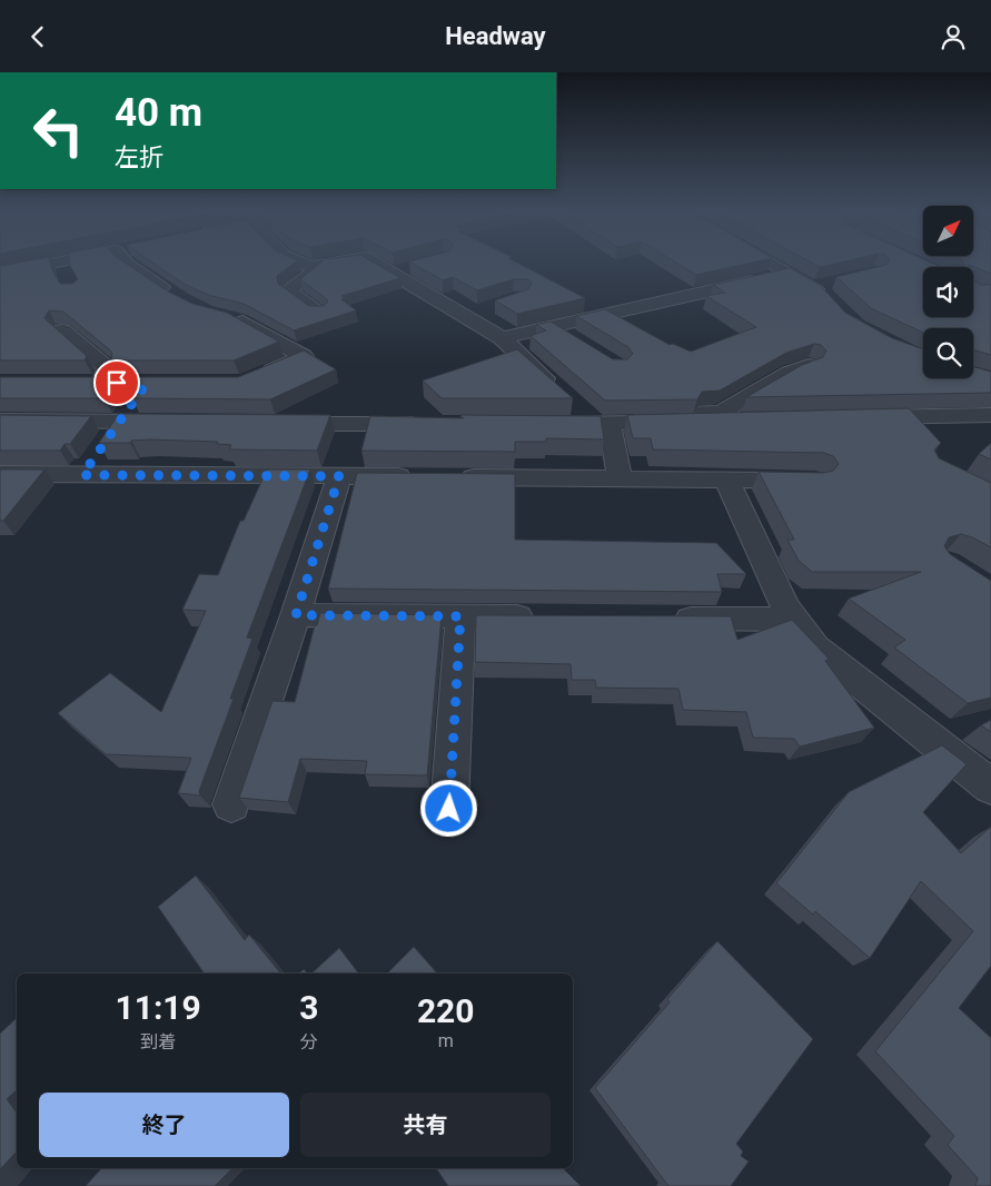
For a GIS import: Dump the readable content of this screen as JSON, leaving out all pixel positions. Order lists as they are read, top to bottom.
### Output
{
  "north": "top right",
  "page": {
    "header": "Headway",
    "turn": ["40 m", "左折"],
    "eta": [
      "11:19",
      "到着",
      "3",
      "分",
      "220",
      "m"
    ],
    "buttons": ["終了", "共有"]
  }
}
